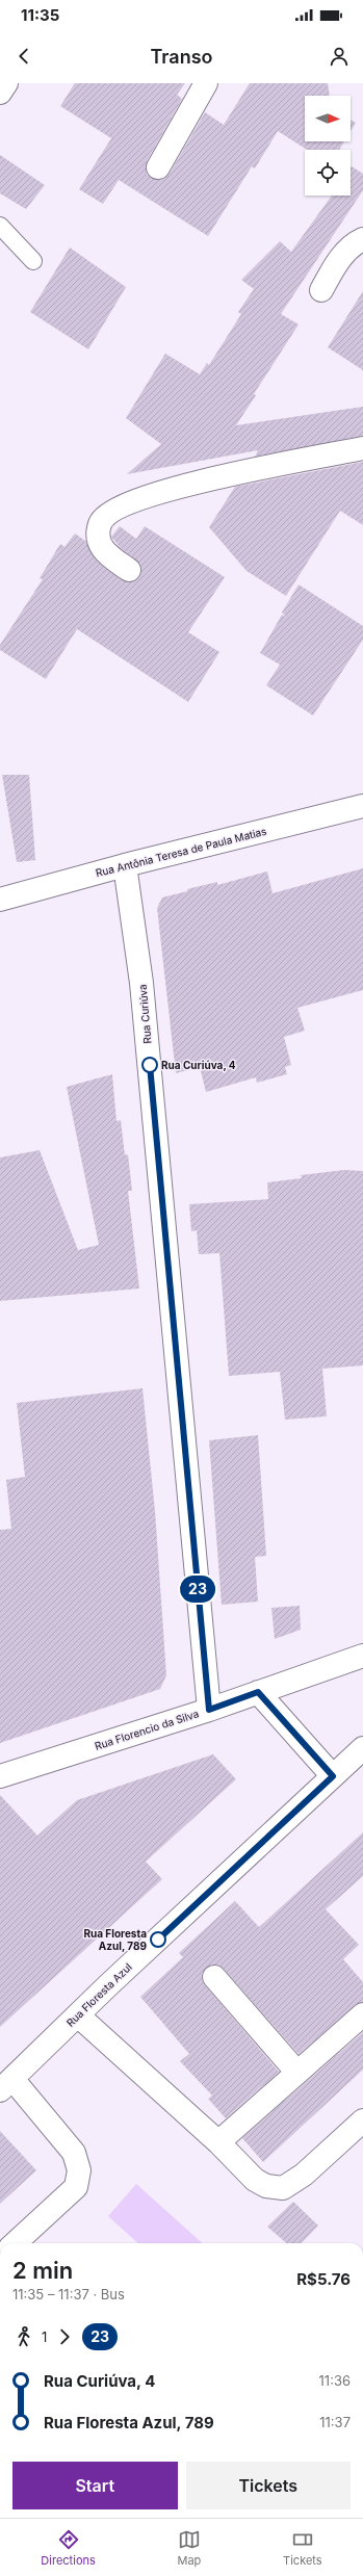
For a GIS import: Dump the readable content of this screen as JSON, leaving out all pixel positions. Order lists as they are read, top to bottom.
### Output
{
  "streets": {
    "street": [
      "Rua Antônia Teresa de Paula Matias",
      "Rua Curiúva",
      "Rua Florencio da Silva",
      "Rua Floresta Azul"
    ]
  },
  "crossings": [
    ["Rua Antônia Teresa de Paula Matias", "Rua Curiúva"],
    ["Rua Curiúva", "Rua Florencio da Silva"]
  ],
  "places": ["Rua Curiúva, 4", "Rua Floresta Azul, 789"],
  "lines": ["bus line 23"],
  "north": "right",
  "page": {
    "status": "11:35",
    "header": "Transo",
    "on_map": "23",
    "heading": ["2 min", "11:35 – 11:37 · Bus", "R$5.76"],
    "legs": ["1", "23"],
    "list": [
      {
        "name": "Rua Curiúva, 4",
        "value": "11:36"
      },
      {
        "name": "Rua Floresta Azul, 789",
        "value": "11:37"
      }
    ],
    "buttons": ["Start", "Tickets"],
    "tabs": ["Directions", "Map", "Tickets"]
  }
}
